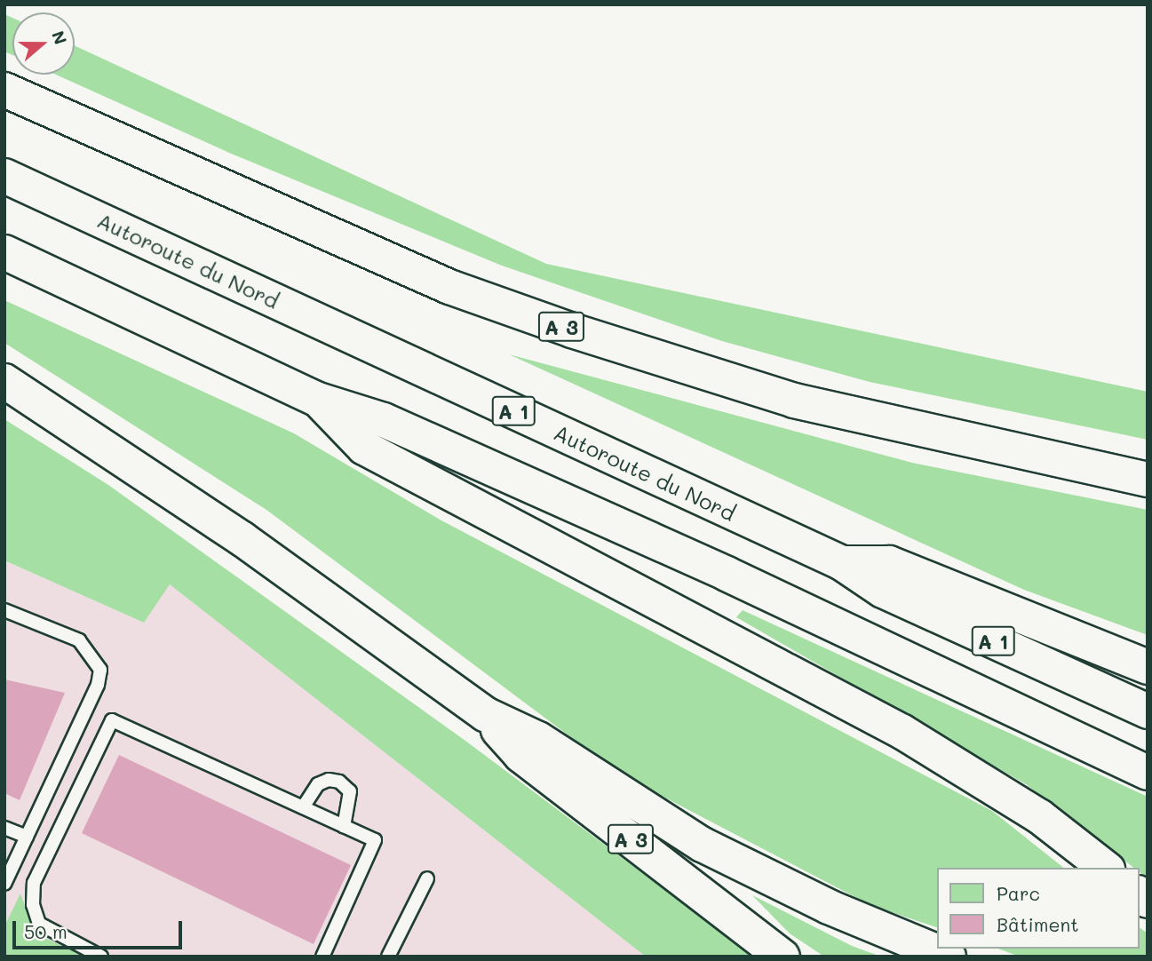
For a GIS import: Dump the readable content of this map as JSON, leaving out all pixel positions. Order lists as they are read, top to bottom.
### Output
{
  "streets": {
    "highway": ["Autoroute du Nord", "A 3", "A 1"]
  },
  "legend": ["Parc", "Bâtiment"],
  "scale_bar": "50 m",
  "north": "right"
}
